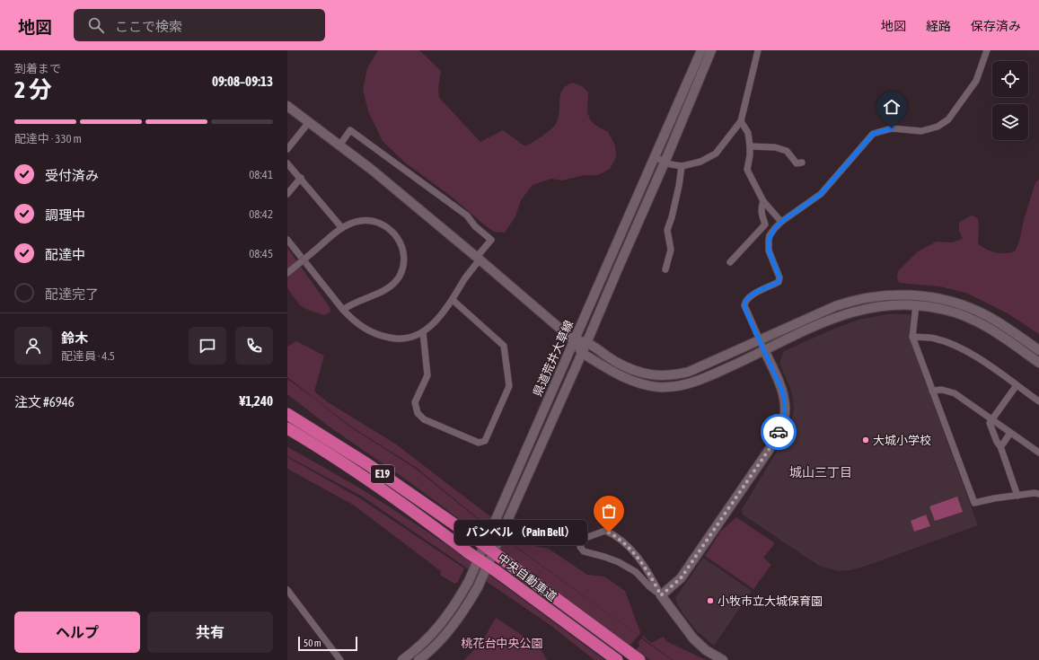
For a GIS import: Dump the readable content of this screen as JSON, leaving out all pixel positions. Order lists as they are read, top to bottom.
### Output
{
  "streets": {
    "highway": ["E19", "中央自動車道"],
    "street": ["県道荒井大草線"]
  },
  "districts": ["城山三丁目"],
  "parks": ["桃花台中央公園"],
  "places": ["大城小学校", "パンベル （Pain Bell）", "小牧市立大城保育園"],
  "scale_bar": "50 m",
  "page": {
    "header": "地図",
    "search": "ここで検索",
    "nav": ["地図", "経路", "保存済み"],
    "heading": ["2 分", "到着まで", "09:08–09:13"],
    "panel": [
      "鈴木",
      "配達員 · 4.5",
      "注文 #6946",
      "¥1,240"
    ],
    "bar": "配達中 · 330 m",
    "list": [
      ["受付済み", "08:41"],
      ["調理中", "08:42"],
      ["配達中", "08:45"],
      "配達完了"
    ],
    "bubble": "パンベル （Pain Bell）",
    "buttons": ["ヘルプ", "共有"],
    "scale": "50 m"
  }
}
